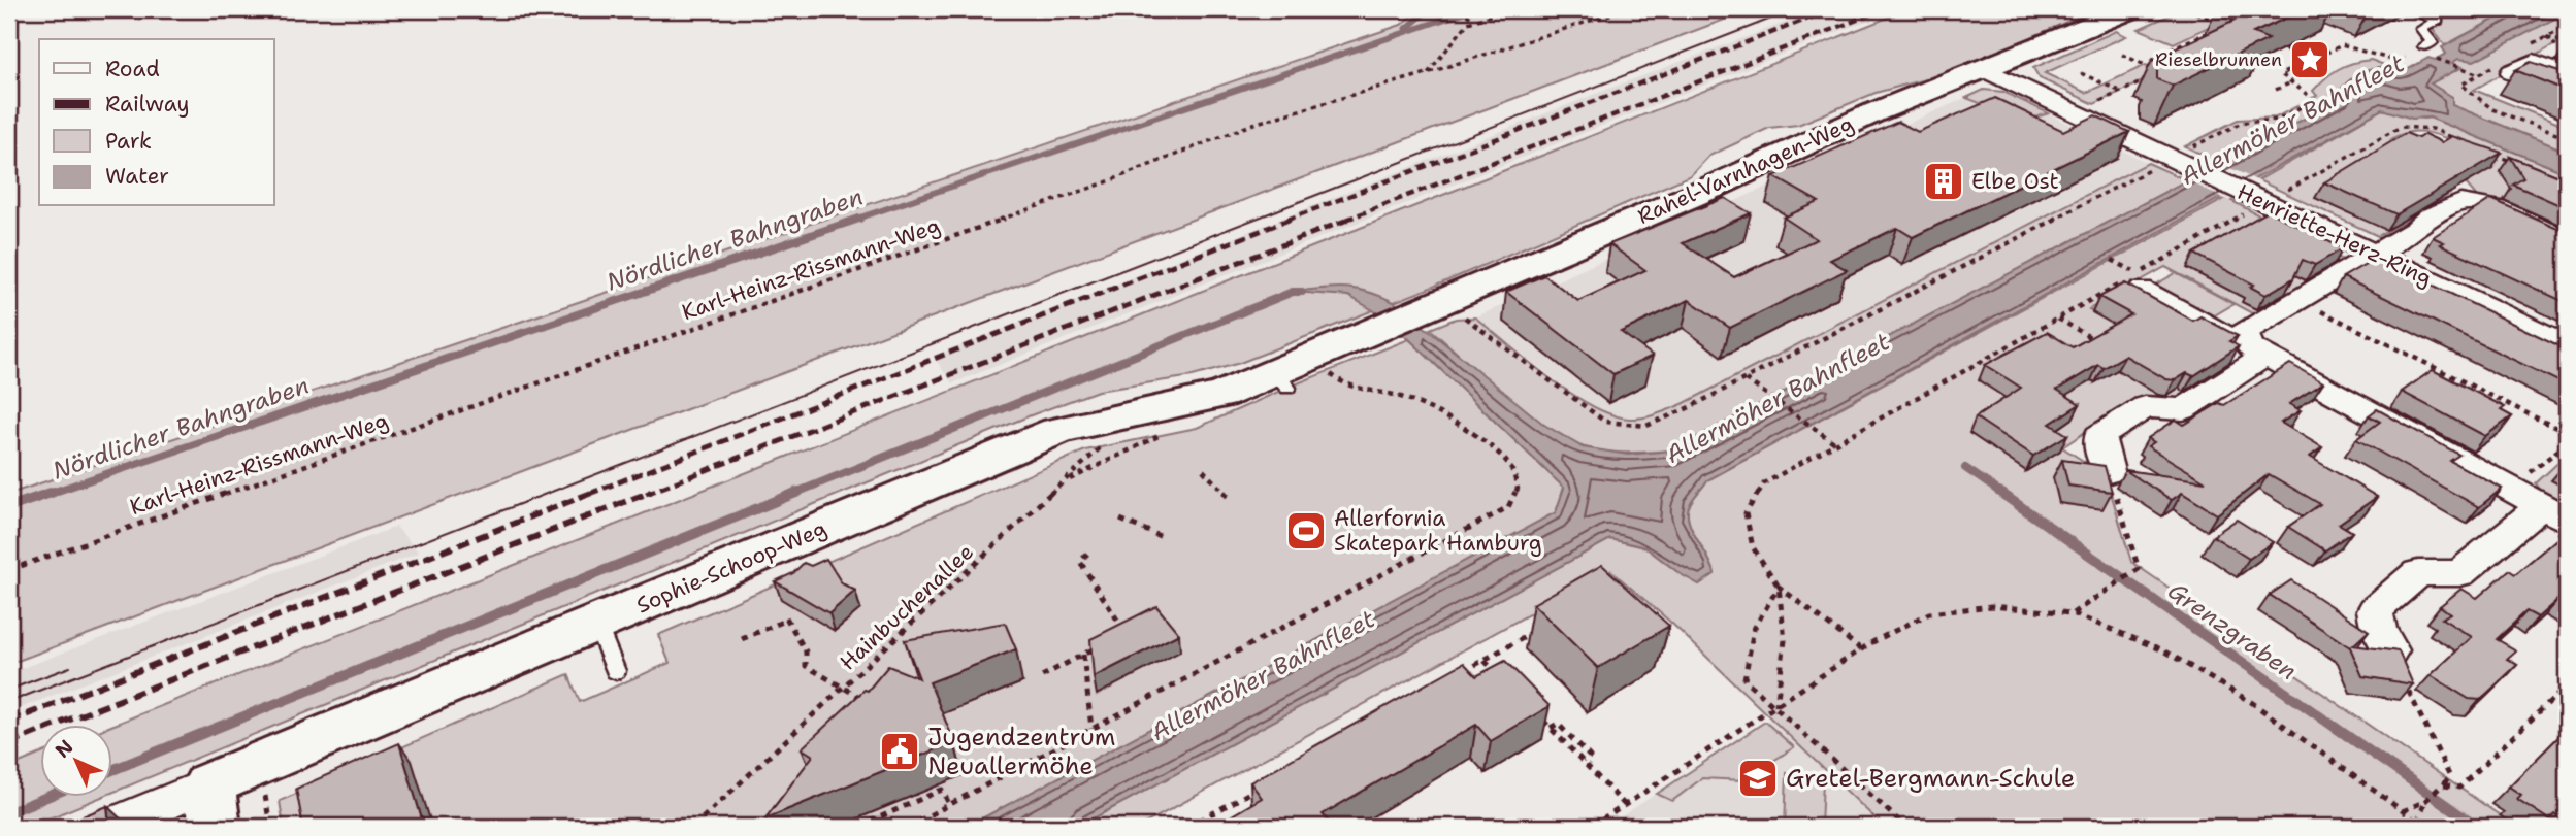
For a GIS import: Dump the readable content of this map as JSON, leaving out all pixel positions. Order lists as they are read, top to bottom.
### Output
{
  "streets": {
    "street": ["Rahel-Varnhagen-Weg", "Henriette-Herz-Ring", "Sophie-Schoop-Weg"],
    "path": ["Karl-Heinz-Rissmann-Weg", "Hainbuchenallee"]
  },
  "crossings": [
    ["Rahel-Varnhagen-Weg", "Henriette-Herz-Ring"],
    ["Rahel-Varnhagen-Weg", "Sophie-Schoop-Weg"],
    ["Sophie-Schoop-Weg", "Hainbuchenallee"]
  ],
  "water": ["Allermöher Bahnfleet", "Nördlicher Bahngraben", "Grenzgraben"],
  "places": {
    "place": ["Rieselbrunnen"],
    "building": ["Elbe Ost"],
    "sports": ["Allerfornia Skatepark Hamburg"],
    "public building": ["Jugendzentrum Neuallermöhe"],
    "school or university": ["Gretel-Bergmann-Schule"]
  },
  "legend": [
    "Road",
    "Railway",
    "Park",
    "Water"
  ],
  "north": "top left"
}
